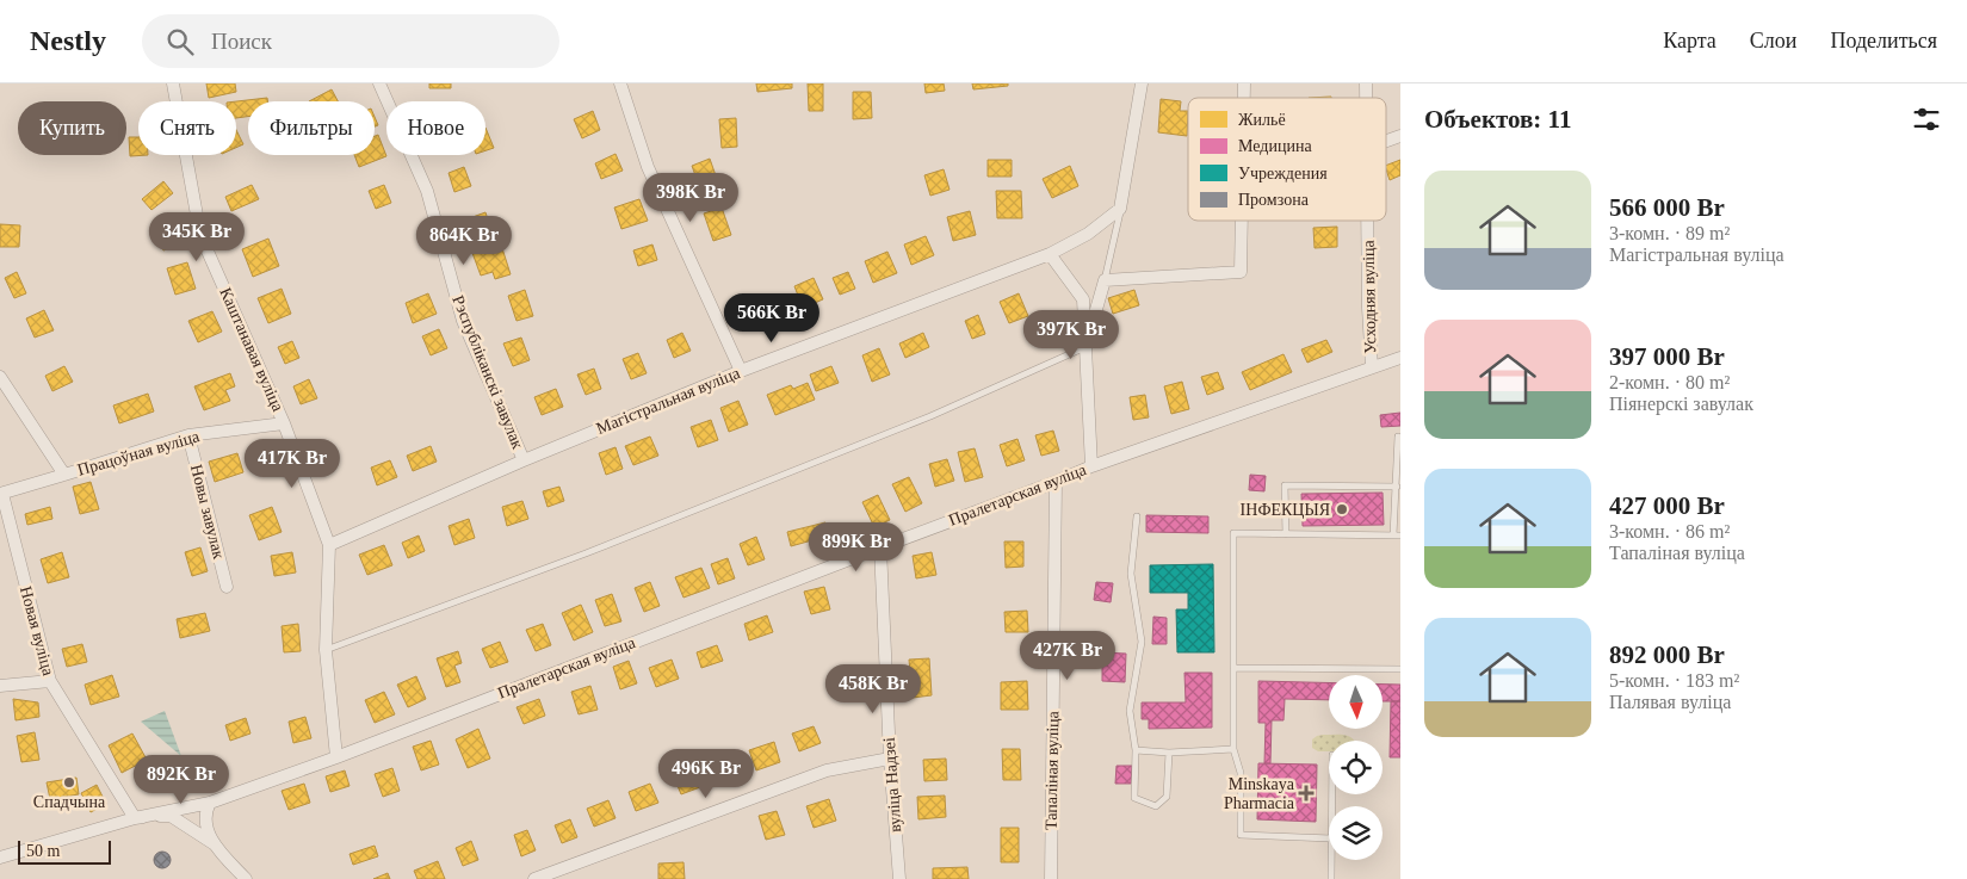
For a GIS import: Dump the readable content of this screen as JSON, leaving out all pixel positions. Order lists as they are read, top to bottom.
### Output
{
  "streets": {
    "street": [
      "Усходняя вуліца",
      "Каштанавая вуліца",
      "Рэспубліканскі завулак",
      "Магістральная вуліца",
      "Працоўная вуліца",
      "Пралетарская вуліца",
      "Новы завулак",
      "Новая вуліца",
      "Тапаліная вуліца",
      "вуліца Надзеі"
    ]
  },
  "crossings": [
    ["Усходняя вуліца", "Пралетарская вуліца"],
    ["Каштанавая вуліца", "Магістральная вуліца"],
    ["Каштанавая вуліца", "Працоўная вуліца"],
    ["Каштанавая вуліца", "Пралетарская вуліца"],
    ["Рэспубліканскі завулак", "Магістральная вуліца"],
    ["Працоўная вуліца", "Новы завулак"],
    ["Працоўная вуліца", "Новая вуліца"],
    ["Пралетарская вуліца", "Новая вуліца"],
    ["Пралетарская вуліца", "Тапаліная вуліца"],
    ["Пралетарская вуліца", "вуліца Надзеі"]
  ],
  "places": {
    "other": ["ІНФЕКЦЫЯ", "Спадчына"],
    "health": ["Minskaya Pharmacia"]
  },
  "legend": [
    "Жильё",
    "Медицина",
    "Учреждения",
    "Промзона"
  ],
  "scale_bar": "50 m",
  "north": "bottom",
  "page": {
    "header": "Nestly",
    "search": "Поиск",
    "nav": ["Карта", "Слои", "Поделиться"],
    "heading": "Объектов: 11",
    "chip": [
      "Купить",
      "Снять",
      "Фильтры",
      "Новое"
    ],
    "list": [
      {
        "name": "566 000 Br",
        "note": "3-комн. · 89 m² · Магістральная вуліца"
      },
      {
        "name": "397 000 Br",
        "note": "2-комн. · 80 m² · Піянерскі завулак"
      },
      {
        "name": "427 000 Br",
        "note": "3-комн. · 86 m² · Тапаліная вуліца"
      },
      {
        "name": "892 000 Br",
        "note": "5-комн. · 183 m² · Палявая вуліца"
      }
    ],
    "price": [
      "398K Br",
      "345K Br",
      "864K Br",
      "566K Br",
      "397K Br",
      "417K Br",
      "899K Br",
      "427K Br",
      "458K Br",
      "496K Br",
      "892K Br"
    ],
    "scale": "50 m"
  }
}
